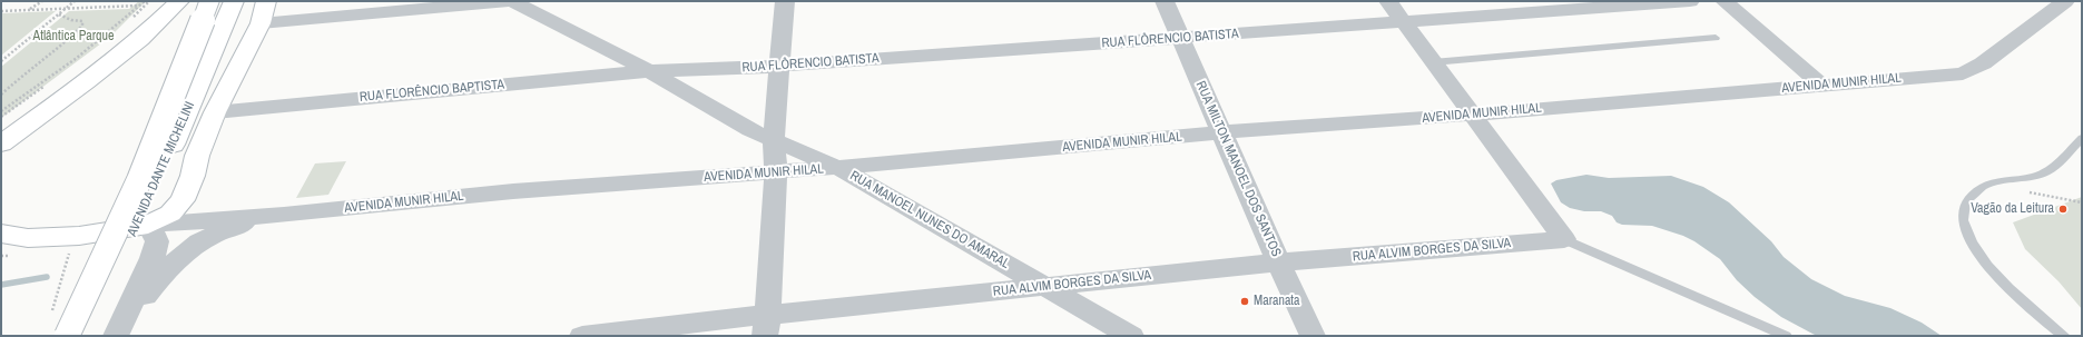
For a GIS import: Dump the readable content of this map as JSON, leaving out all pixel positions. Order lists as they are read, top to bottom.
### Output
{
  "streets": {
    "main road": ["AVENIDA DANTE MICHELINI"],
    "street": [
      "RUA FLÔRENCIO BATISTA",
      "AVENIDA MUNIR HILAL",
      "RUA FLORÊNCIO BAPTISTA",
      "RUA MILTON MANOEL DOS SANTOS",
      "RUA MANOEL NUNES DO AMARAL",
      "RUA ALVIM BORGES DA SILVA"
    ]
  },
  "crossings": [
    ["RUA FLÔRENCIO BATISTA", "RUA FLORÊNCIO BAPTISTA"],
    ["RUA FLÔRENCIO BATISTA", "RUA MILTON MANOEL DOS SANTOS"],
    ["RUA FLÔRENCIO BATISTA", "RUA MANOEL NUNES DO AMARAL"],
    ["AVENIDA MUNIR HILAL", "AVENIDA DANTE MICHELINI"],
    ["AVENIDA MUNIR HILAL", "RUA MILTON MANOEL DOS SANTOS"],
    ["AVENIDA MUNIR HILAL", "RUA MANOEL NUNES DO AMARAL"],
    ["RUA FLORÊNCIO BAPTISTA", "AVENIDA DANTE MICHELINI"],
    ["RUA FLORÊNCIO BAPTISTA", "RUA MANOEL NUNES DO AMARAL"],
    ["RUA MILTON MANOEL DOS SANTOS", "RUA ALVIM BORGES DA SILVA"],
    ["RUA MANOEL NUNES DO AMARAL", "RUA ALVIM BORGES DA SILVA"]
  ],
  "parks": ["Atlântica Parque"],
  "places": ["Vagão da Leitura", "Maranata"]
}
